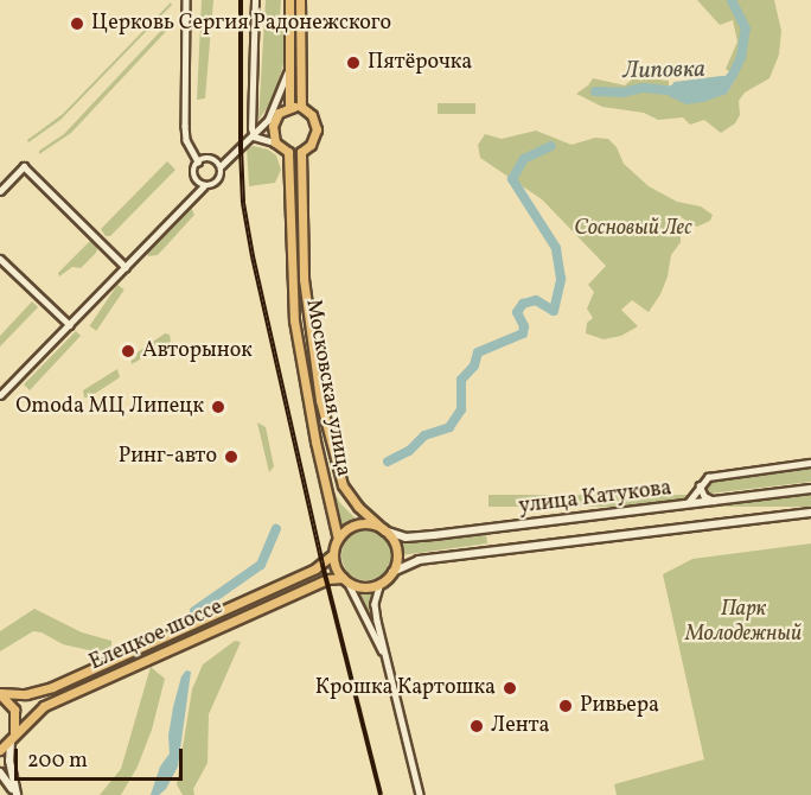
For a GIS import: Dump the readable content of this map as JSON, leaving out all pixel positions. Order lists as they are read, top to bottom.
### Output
{
  "streets": {
    "main road": ["Московская улица", "улица Катукова", "Елецкое шоссе"]
  },
  "crossings": [
    ["Московская улица", "улица Катукова"],
    ["Московская улица", "Елецкое шоссе"],
    ["улица Катукова", "Елецкое шоссе"]
  ],
  "water": ["Липовка"],
  "parks": ["Сосновый Лес", "Парк Молодежный"],
  "places": [
    "Церковь Сергия Радонежского",
    "Пятёрочка",
    "Авторынок",
    "Omoda МЦ Липецк",
    "Ринг-авто",
    "Крошка Картошка",
    "Ривьера",
    "Лента"
  ],
  "scale_bar": "200 m"
}
